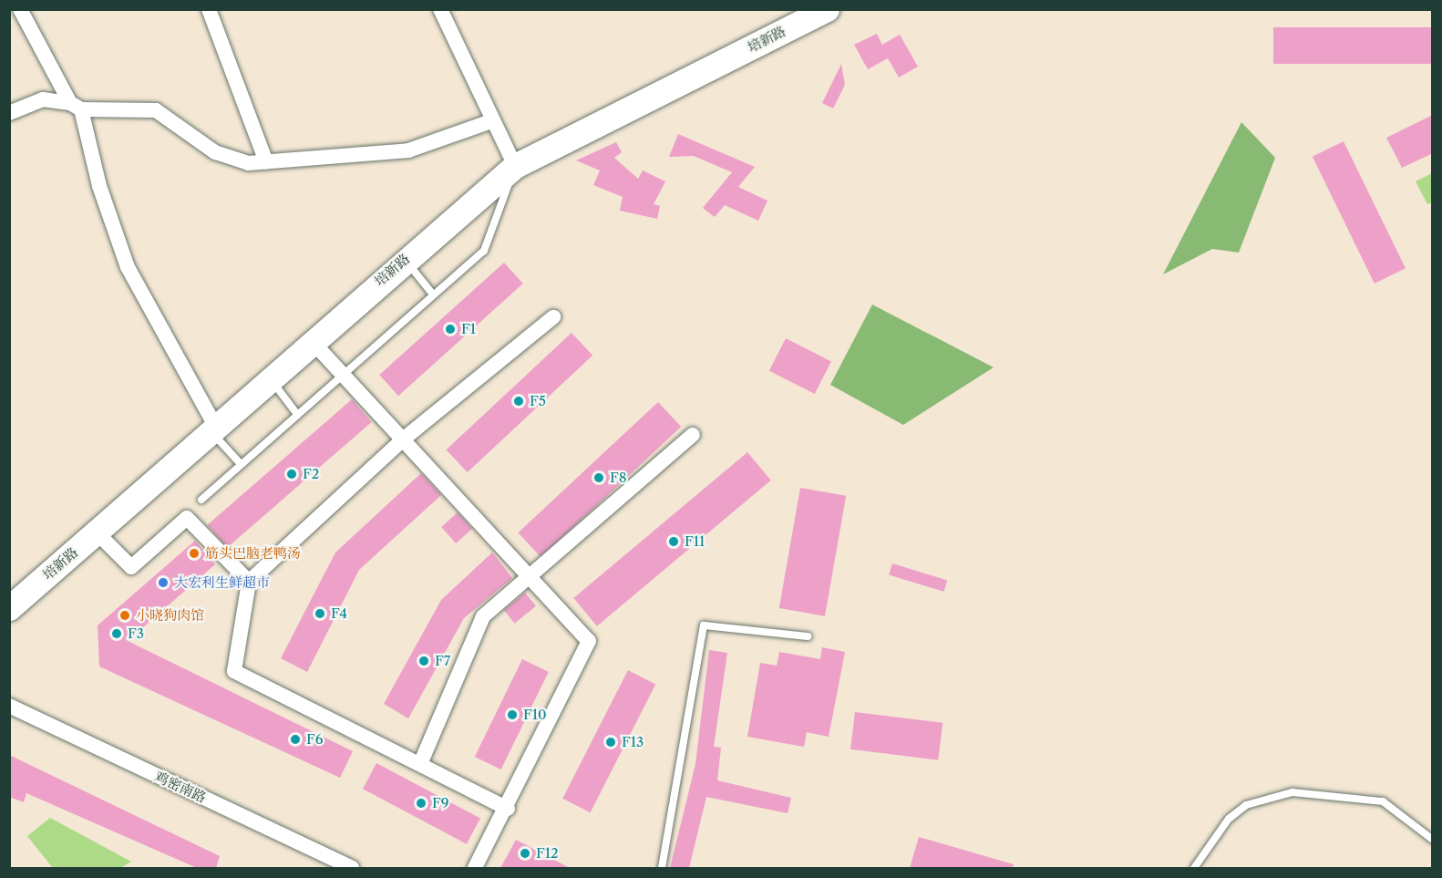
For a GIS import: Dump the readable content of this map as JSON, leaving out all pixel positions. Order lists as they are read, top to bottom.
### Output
{
  "streets": {
    "highway": ["培新路"],
    "street": ["鸡密南路"]
  },
  "places": [
    "F1",
    "F5",
    "F2",
    "F8",
    "F11",
    "筋头巴脑老鸭汤",
    "大宏利生鲜超市",
    "F4",
    "小晓狗肉馆",
    "F3",
    "F7",
    "F10",
    "F6",
    "F13",
    "F9",
    "F12"
  ]
}
